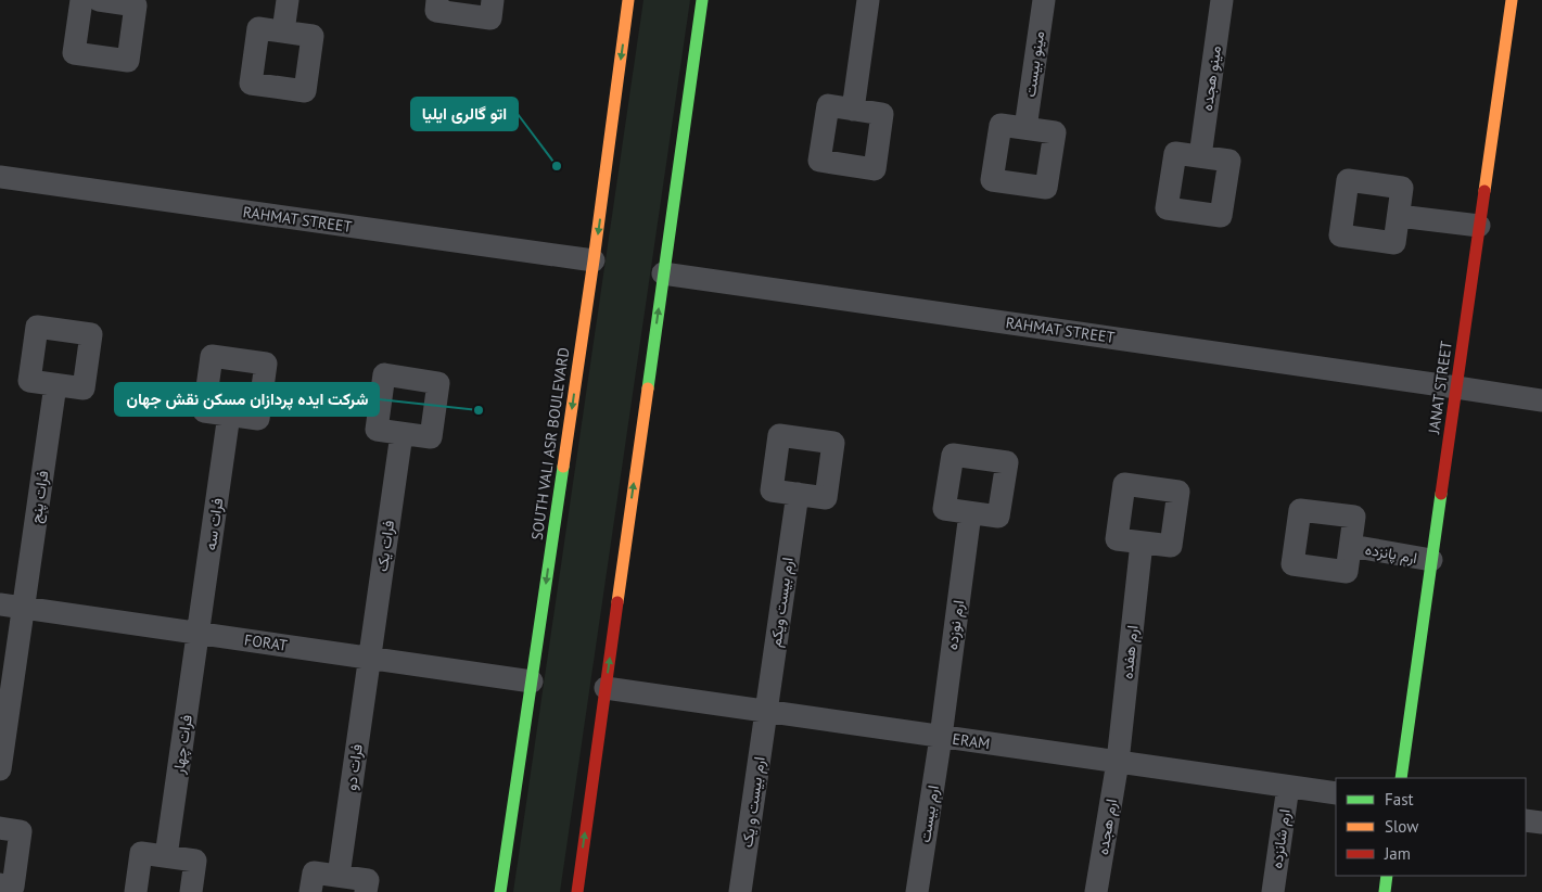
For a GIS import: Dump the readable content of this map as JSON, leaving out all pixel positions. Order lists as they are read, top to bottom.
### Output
{
  "streets": {
    "main road": ["JANAT STREET", "SOUTH VALI ASR BOULEVARD"],
    "street": [
      "مینو بیست",
      "مینو هجده",
      "RAHMAT STREET",
      "فرات پنج",
      "فرات سه",
      "فرات یک",
      "ارم پانزده",
      "ارم بیست ویکم",
      "ارم نوزده",
      "FORAT",
      "ارم هفده",
      "ERAM",
      "فرات چهار",
      "فرات دو",
      "ارم بیست و یک",
      "ارم بیست",
      "ارم هجده",
      "ارم شانزده"
    ]
  },
  "crossings": [
    ["RAHMAT STREET", "JANAT STREET"],
    ["RAHMAT STREET", "SOUTH VALI ASR BOULEVARD"],
    ["JANAT STREET", "ارم پانزده"],
    ["SOUTH VALI ASR BOULEVARD", "FORAT"],
    ["فرات پنج", "FORAT"],
    ["فرات سه", "FORAT"],
    ["فرات سه", "فرات چهار"],
    ["فرات یک", "FORAT"],
    ["فرات یک", "فرات دو"],
    ["ارم بیست ویکم", "ERAM"],
    ["ارم بیست ویکم", "ارم بیست و یک"],
    ["ارم نوزده", "ERAM"],
    ["ارم نوزده", "ارم بیست"],
    ["FORAT", "فرات چهار"],
    ["FORAT", "فرات دو"],
    ["ارم هفده", "ERAM"],
    ["ارم هفده", "ارم هجده"],
    ["ERAM", "ارم بیست و یک"],
    ["ERAM", "ارم بیست"],
    ["ERAM", "ارم هجده"],
    ["ERAM", "ارم شانزده"]
  ],
  "places": ["اتو گالری ایلیا", "شرکت ایده پردازان مسکن نقش جهان"],
  "legend": ["Fast", "Slow", "Jam"]
}
